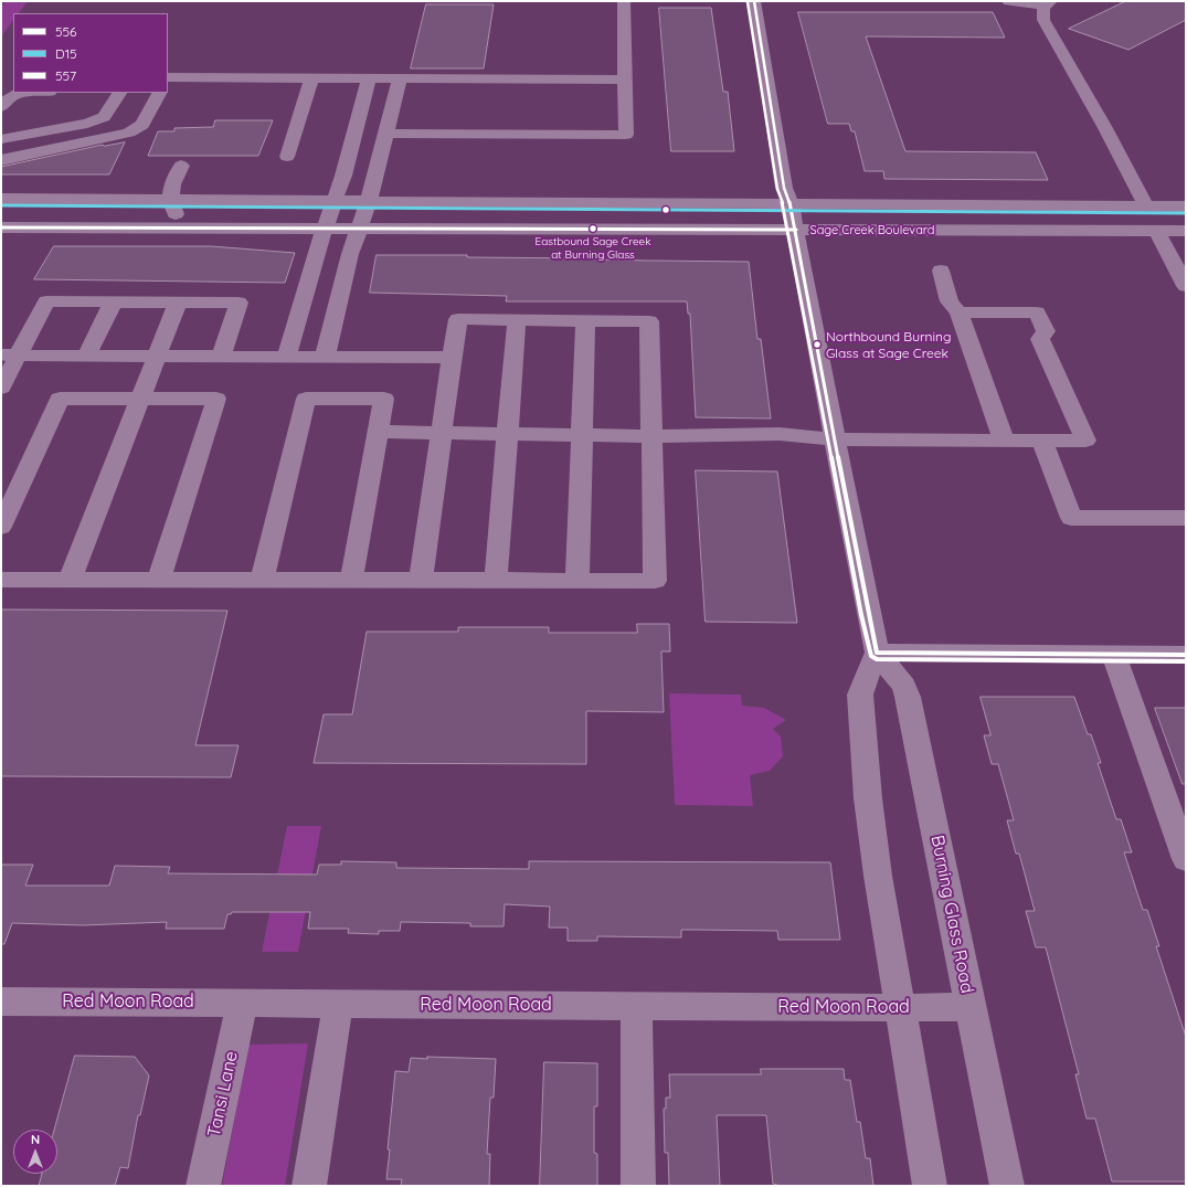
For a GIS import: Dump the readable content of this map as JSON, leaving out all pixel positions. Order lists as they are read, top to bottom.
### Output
{
  "streets": {
    "street": [
      "Sage Creek Boulevard",
      "Burning Glass Road",
      "Red Moon Road",
      "Tansi Lane"
    ]
  },
  "crossings": [
    ["Sage Creek Boulevard", "Burning Glass Road"],
    ["Burning Glass Road", "Red Moon Road"],
    ["Red Moon Road", "Tansi Lane"]
  ],
  "places": ["Eastbound Sage Creek at Burning Glass", "Northbound Burning Glass at Sage Creek"],
  "lines": ["transit line 556", "transit line 557", "transit line D15"],
  "legend": ["556", "D15", "557"],
  "north": "top"
}
